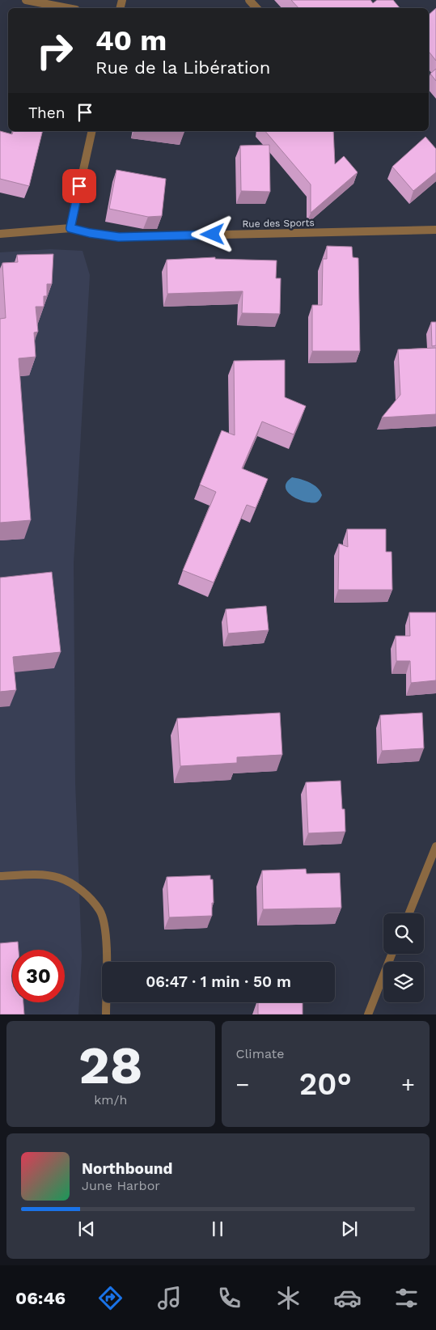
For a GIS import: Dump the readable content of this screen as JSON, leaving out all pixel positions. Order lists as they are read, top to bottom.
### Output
{
  "streets": {
    "street": ["Rue des Sports"]
  },
  "page": {
    "turn": ["40 m", "Rue de la Libération"],
    "then": "Then",
    "limit": "30",
    "trip": "06:47 · 1 min · 50 m",
    "tile": [
      ["28", "km/h"],
      "Climate"
    ],
    "heat": ["−", "20°", "+"],
    "song": ["Northbound", "June Harbor"],
    "tabs": "06:46"
  }
}
